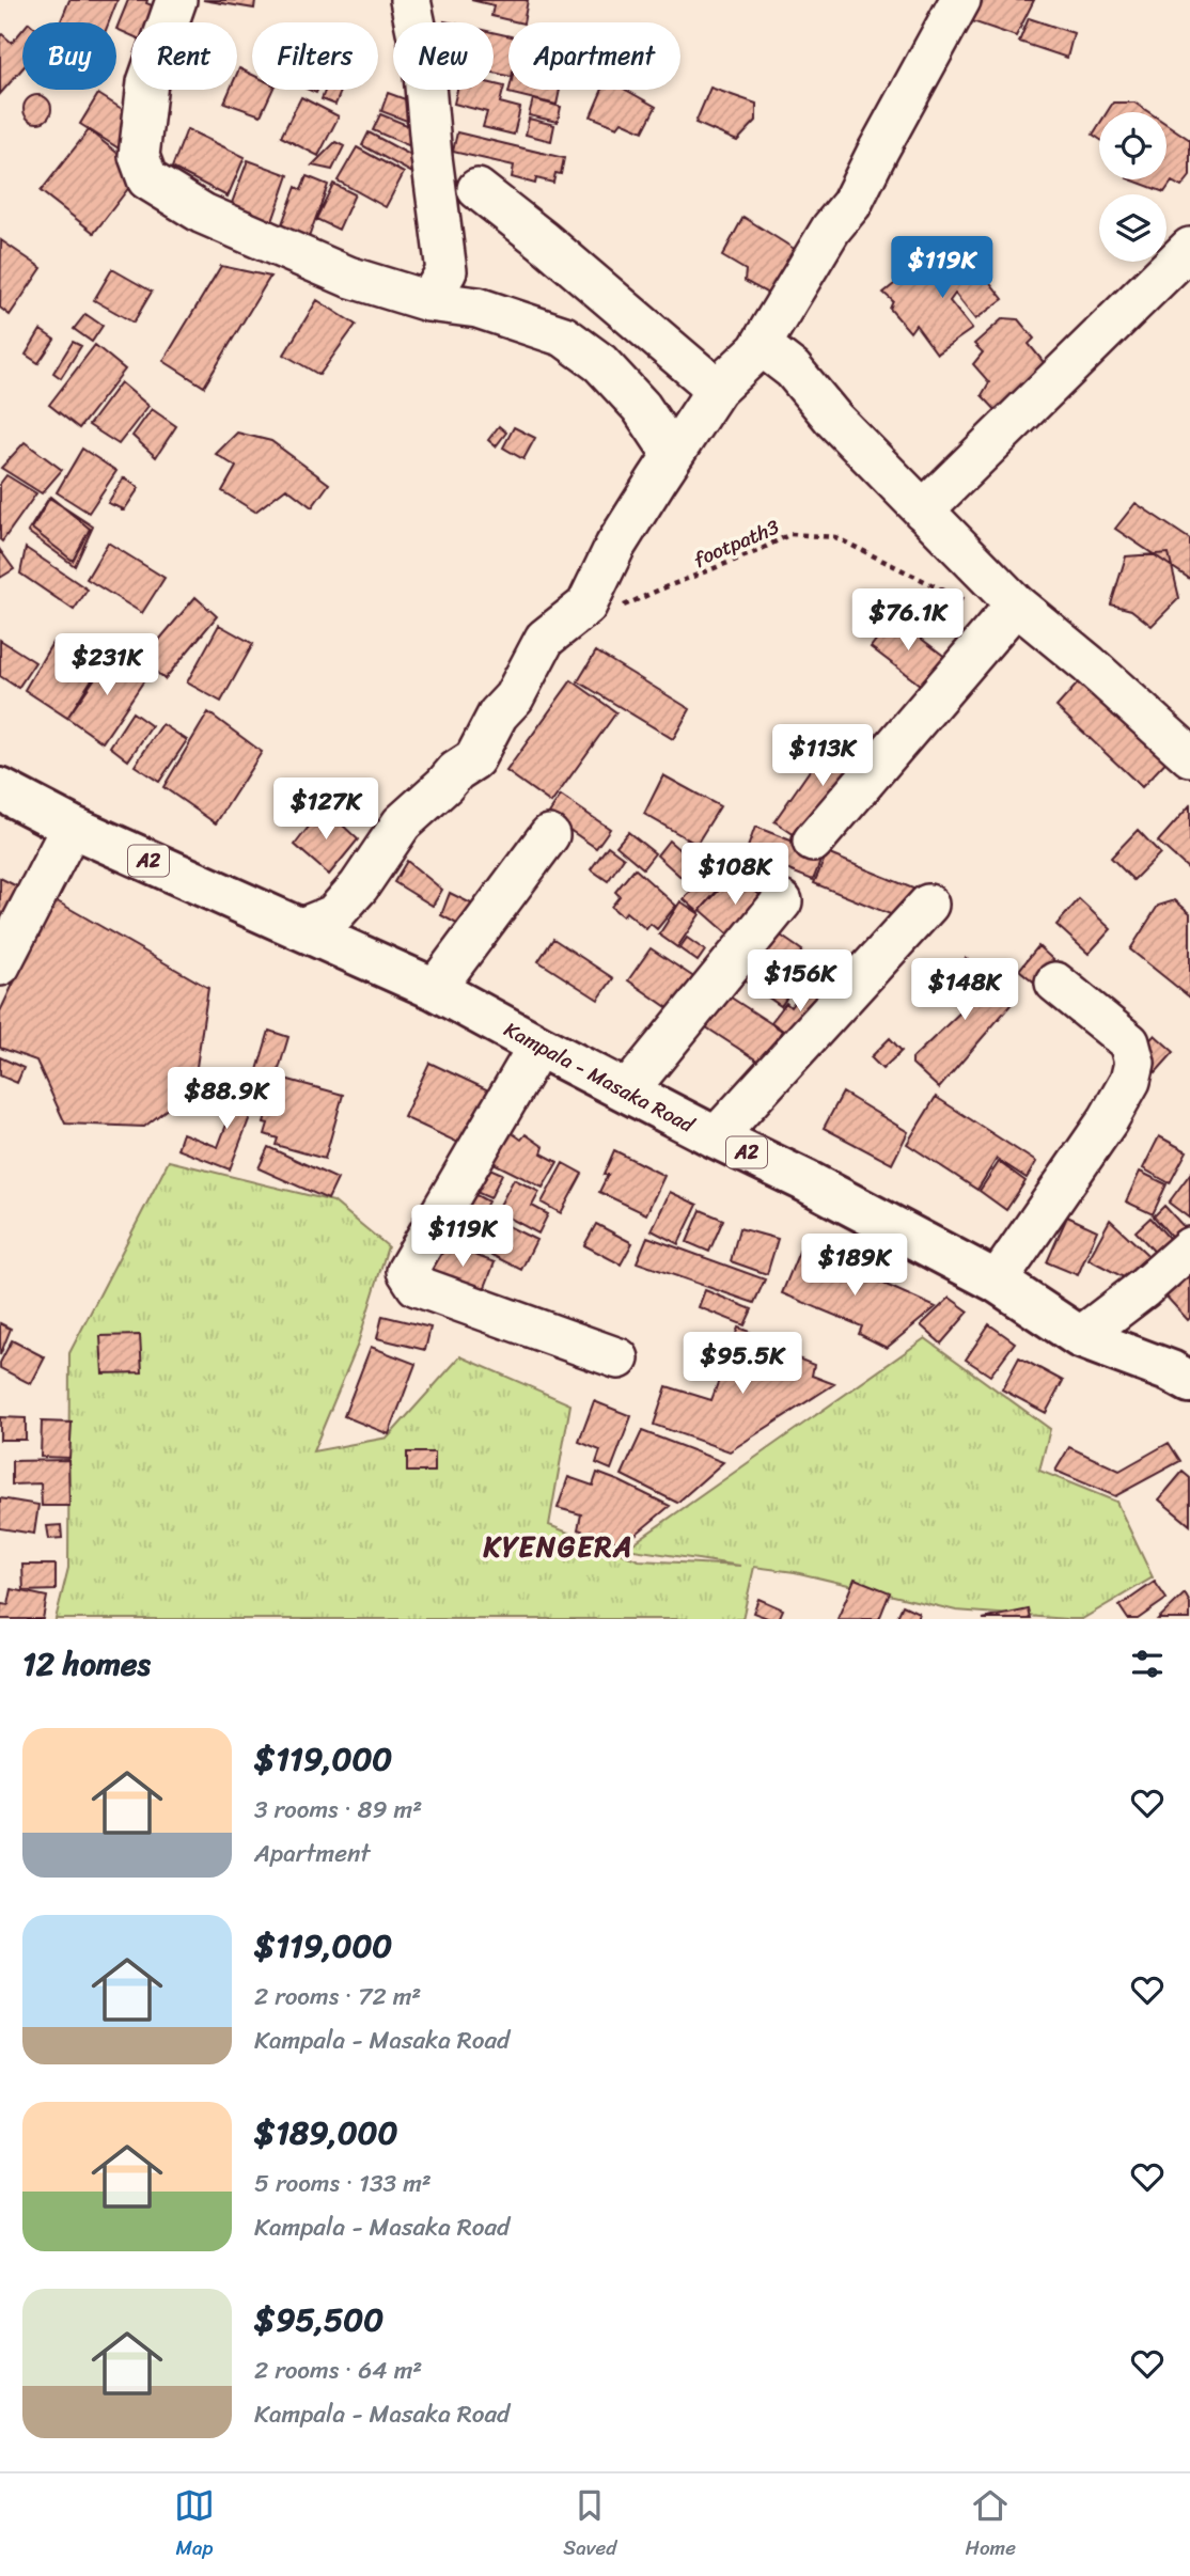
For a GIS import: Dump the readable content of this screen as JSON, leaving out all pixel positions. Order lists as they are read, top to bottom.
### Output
{
  "streets": {
    "highway": ["A2", "Kampala - Masaka Road"],
    "path": ["footpath3"]
  },
  "districts": ["KYENGERA"],
  "page": {
    "chip": [
      "Buy",
      "Rent",
      "Filters",
      "New",
      "Apartment"
    ],
    "price": [
      "$119K",
      "$76.1K",
      "$231K",
      "$113K",
      "$127K",
      "$108K",
      "$156K",
      "$148K",
      "$88.9K",
      "$119K",
      "$189K",
      "$95.5K"
    ],
    "heading": "12 homes",
    "list": [
      {
        "name": "$119,000",
        "note": "3 rooms · 89 m² · Apartment"
      },
      {
        "name": "$119,000",
        "note": "2 rooms · 72 m² · Kampala - Masaka Road"
      },
      {
        "name": "$189,000",
        "note": "5 rooms · 133 m² · Kampala - Masaka Road"
      },
      {
        "name": "$95,500",
        "note": "2 rooms · 64 m² · Kampala - Masaka Road"
      }
    ],
    "tabs": ["Map", "Saved", "Home"]
  }
}
